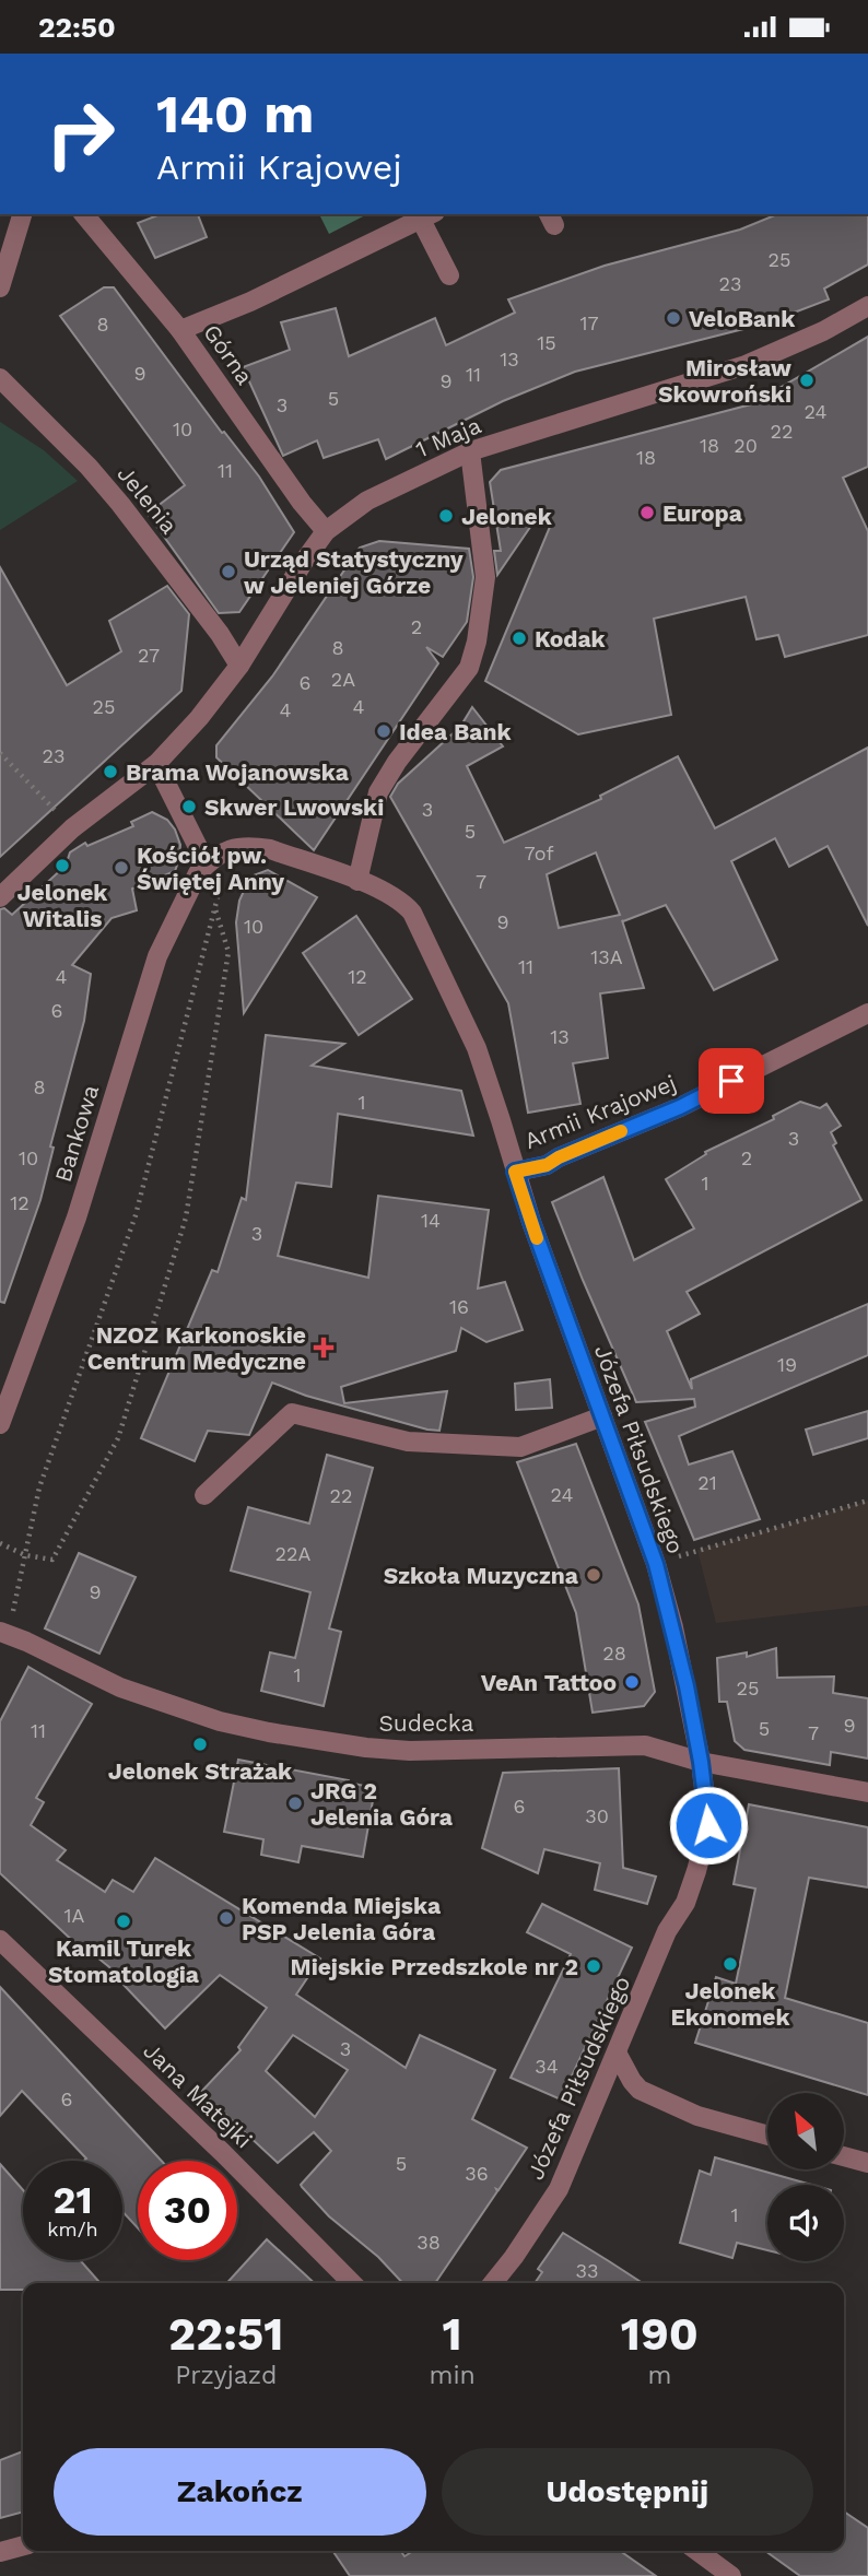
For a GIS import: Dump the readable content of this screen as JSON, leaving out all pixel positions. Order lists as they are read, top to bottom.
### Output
{
  "streets": {
    "street": [
      "Górna",
      "1 Maja",
      "Jelenia",
      "Armii Krajowej",
      "Bankowa",
      "Józefa Piłsudskiego",
      "Sudecka",
      "Jana Matejki"
    ]
  },
  "crossings": [
    ["Górna", "1 Maja"],
    ["1 Maja", "Jelenia"],
    ["Armii Krajowej", "Józefa Piłsudskiego"],
    ["Bankowa", "Józefa Piłsudskiego"],
    ["Józefa Piłsudskiego", "Sudecka"]
  ],
  "places": {
    "other": [
      "VeloBank",
      "Mirosław Skowroński",
      "Europa",
      "Jelonek",
      "Urząd Statystyczny w Jeleniej Górze",
      "Kodak",
      "Idea Bank",
      "Brama Wojanowska",
      "Skwer Lwowski",
      "Jelonek Witalis",
      "Kościół pw. Świętej Anny",
      "Szkoła Muzyczna",
      "VeAn Tattoo",
      "Jelonek Strażak",
      "JRG 2 Jelenia Góra",
      "Komenda Miejska PSP Jelenia Góra",
      "Kamil Turek Stomatologia",
      "Jelonek Ekonomek",
      "Miejskie Przedszkole nr 2"
    ],
    "health": ["NZOZ Karkonoskie Centrum Medyczne"]
  },
  "house_numbers": [
    "25",
    "23",
    "17",
    "8",
    "15",
    "13",
    "9",
    "11",
    "9",
    "5",
    "3",
    "24",
    "10",
    "22",
    "18",
    "20",
    "18",
    "11",
    "2",
    "8",
    "27",
    "2A",
    "6",
    "25",
    "4",
    "4",
    "23",
    "3",
    "5",
    "7of",
    "7",
    "9",
    "10",
    "13A",
    "11",
    "4",
    "12",
    "6",
    "13",
    "8",
    "1",
    "3",
    "10",
    "2",
    "1",
    "12",
    "14",
    "3",
    "16",
    "19",
    "21",
    "24",
    "22",
    "22A",
    "9",
    "28",
    "1",
    "25",
    "9",
    "5",
    "11",
    "7",
    "6",
    "30",
    "1A",
    "3",
    "34",
    "6",
    "5",
    "36",
    "1",
    "38",
    "33"
  ],
  "north": "top left",
  "page": {
    "status": "22:50",
    "turn": ["140 m", "Armii Krajowej"],
    "speed": "21 km/h",
    "limit": "30",
    "eta": [
      "22:51",
      "Przyjazd",
      "1",
      "min",
      "190",
      "m"
    ],
    "buttons": ["Zakończ", "Udostępnij"]
  }
}
